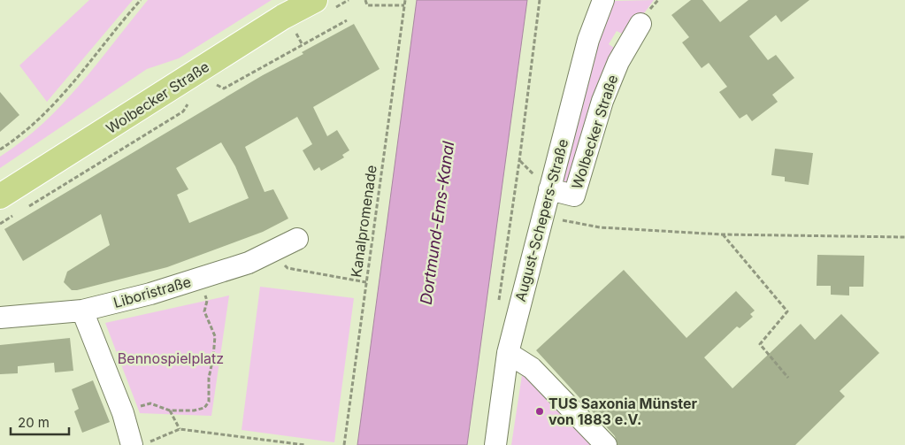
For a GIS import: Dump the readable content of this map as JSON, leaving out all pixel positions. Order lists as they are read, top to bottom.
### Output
{
  "streets": {
    "main road": ["Wolbecker Straße"],
    "street": ["August-Schepers-Straße", "Liboristraße"],
    "path": ["Kanalpromenade"]
  },
  "crossings": [
    ["Wolbecker Straße", "August-Schepers-Straße"]
  ],
  "water": ["Dortmund-Ems-Kanal"],
  "parks": ["Bennospielplatz"],
  "places": ["TUS Saxonia Münster von 1883 e.V."],
  "scale_bar": "20 m"
}
